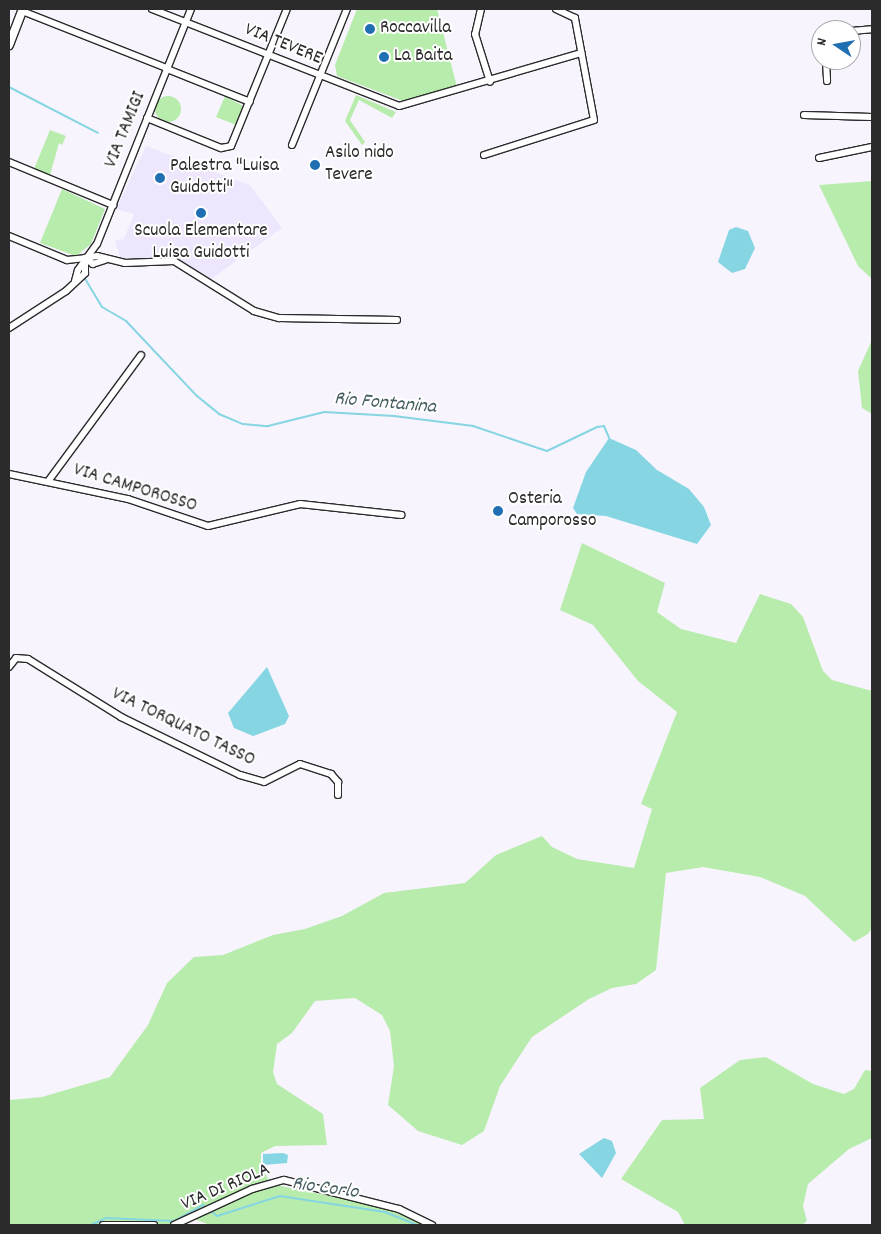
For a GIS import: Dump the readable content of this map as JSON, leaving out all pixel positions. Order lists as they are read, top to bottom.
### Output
{
  "streets": {
    "street": [
      "VIA TEVERE",
      "VIA TAMIGI",
      "VIA CAMPOROSSO",
      "VIA TORQUATO TASSO",
      "VIA DI RIOLA"
    ]
  },
  "crossings": [
    ["VIA TEVERE", "VIA TAMIGI"]
  ],
  "water": ["Rio Fontanina", "Rio Corlo"],
  "places": [
    "Roccavilla",
    "La Baita",
    "Asilo nido Tevere",
    "Palestra \"Luisa Guidotti\"",
    "Scuola Elementare Luisa Guidotti",
    "Osteria Camporosso"
  ],
  "north": "left"
}
